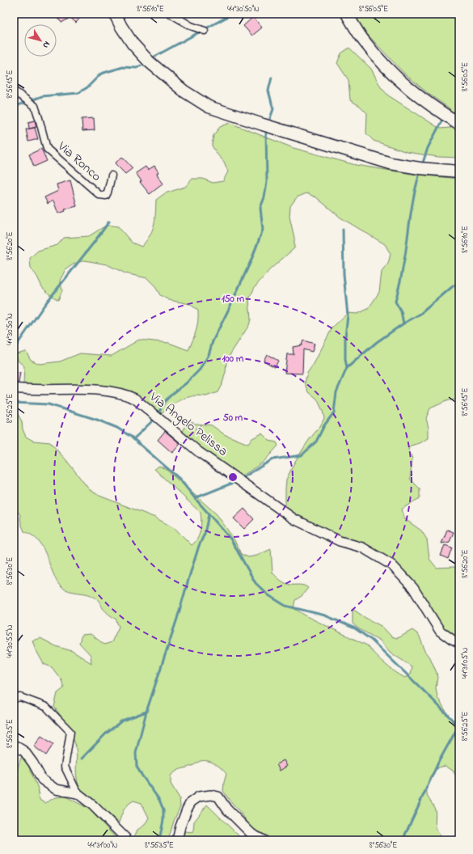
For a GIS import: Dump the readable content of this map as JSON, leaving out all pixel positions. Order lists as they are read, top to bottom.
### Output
{
  "streets": {
    "street": ["Via Ronco", "Via Angelo Pelissa"]
  },
  "north": "bottom right",
  "coordinates": [
    "8°56'10\"E",
    "44°30'50\"N",
    "8°56'05\"E",
    "8°56'15\"E",
    "8°56'20\"E",
    "8°56'25\"E",
    "8°56'30\"E",
    "44°30'55\"N",
    "44°31'05\"N",
    "8°56'35\"E",
    "44°31'00\"N"
  ],
  "rings": ["150 m", "100 m", "50 m"]
}
